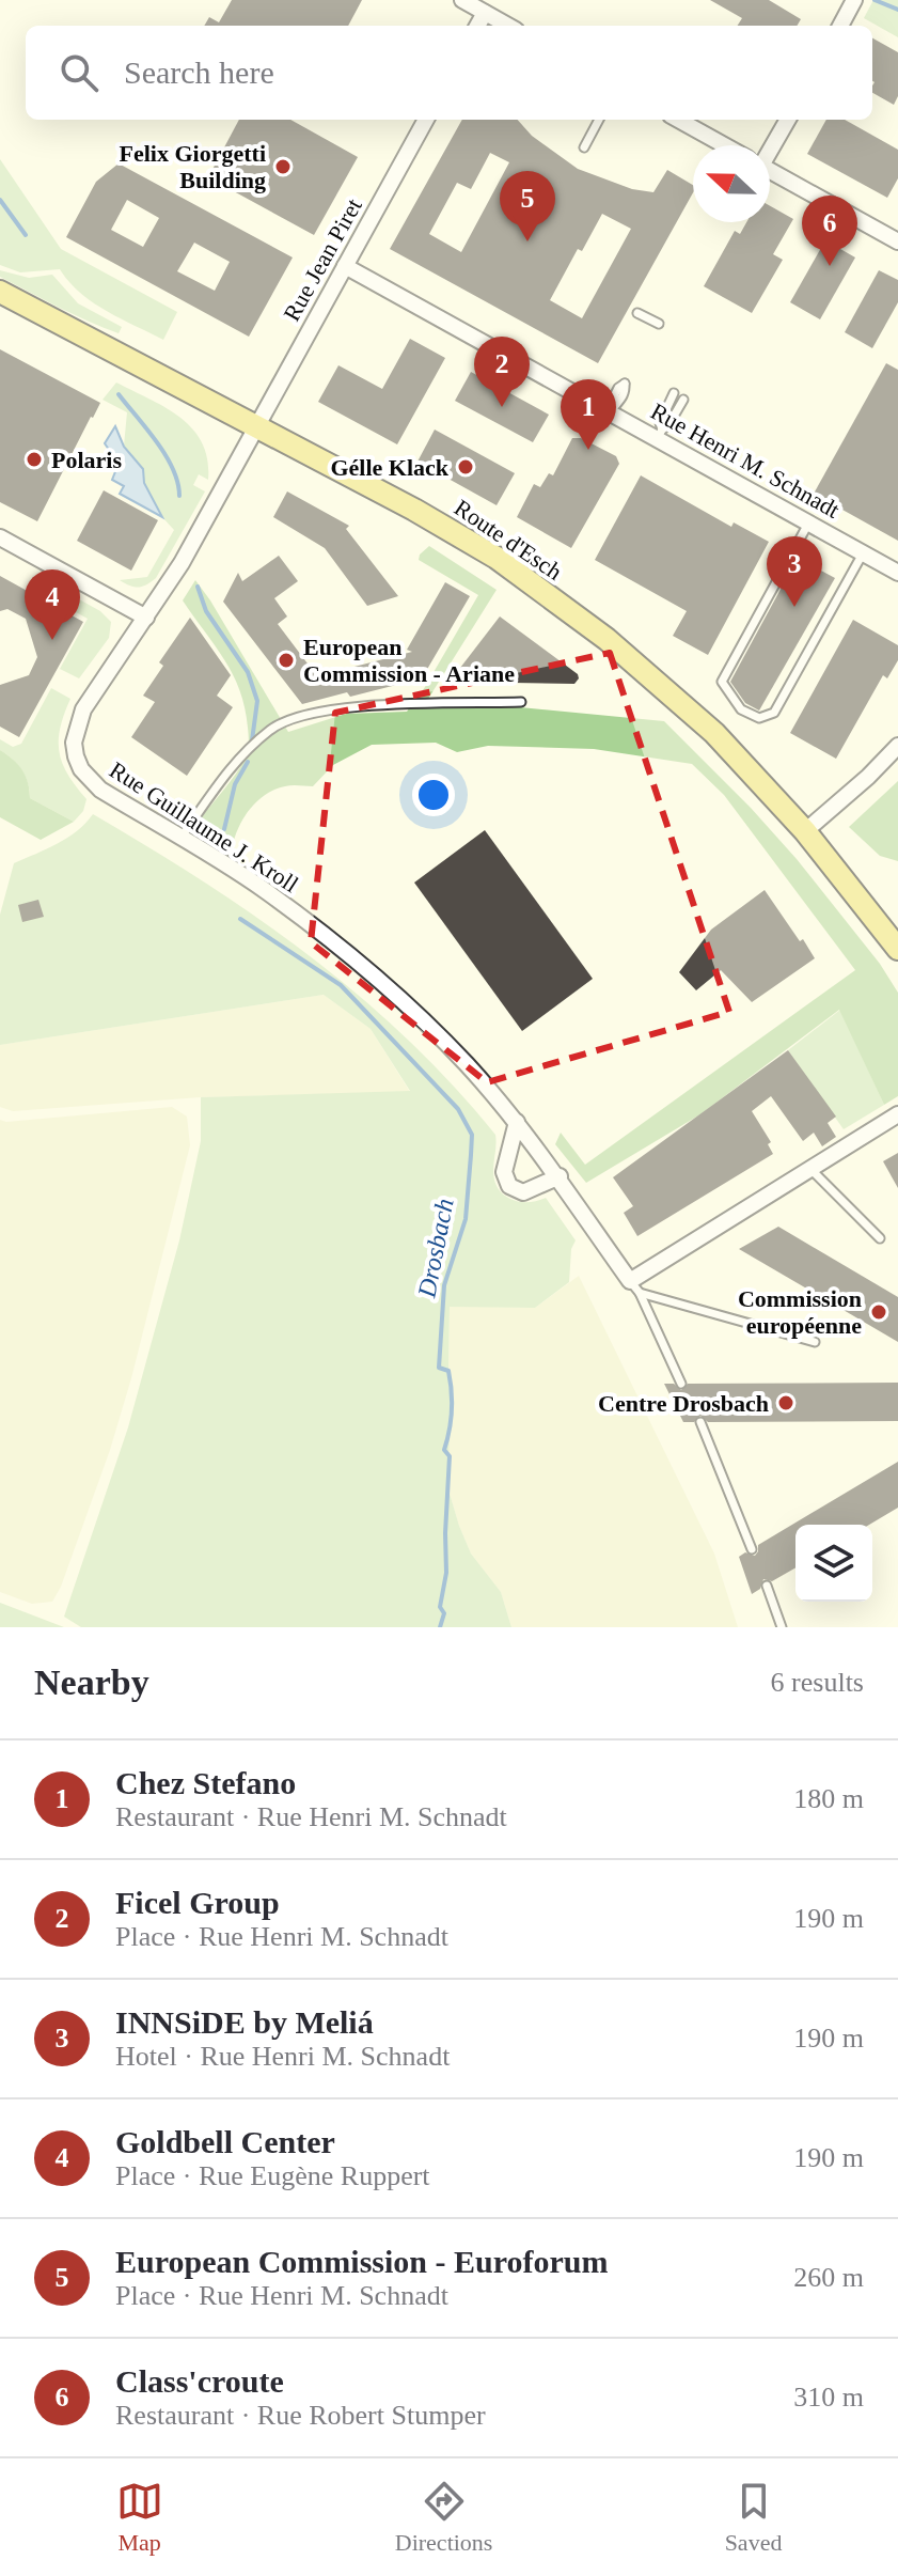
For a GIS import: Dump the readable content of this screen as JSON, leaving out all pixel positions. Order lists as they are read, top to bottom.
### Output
{
  "streets": {
    "main road": ["Route d'Esch"],
    "street": ["Rue Jean Piret", "Rue Henri M. Schnadt", "Rue Guillaume J. Kroll"]
  },
  "crossings": [
    ["Rue Jean Piret", "Rue Henri M. Schnadt"],
    ["Rue Jean Piret", "Route d'Esch"],
    ["Rue Jean Piret", "Rue Guillaume J. Kroll"],
    ["Route d'Esch", "Rue Guillaume J. Kroll"]
  ],
  "water": ["Drosbach"],
  "places": [
    "Felix Giorgetti Building",
    "Polaris",
    "Gélle Klack",
    "European Commission - Ariane",
    "Commission européenne",
    "Centre Drosbach"
  ],
  "north": "left",
  "page": {
    "search": "Search here",
    "pins": [
      "5",
      "6",
      "2",
      "1",
      "3",
      "4"
    ],
    "heading": ["Nearby", "6 results"],
    "list": [
      {
        "mark": "1",
        "name": "Chez Stefano",
        "note": "Restaurant · Rue Henri M. Schnadt",
        "value": "180 m"
      },
      {
        "mark": "2",
        "name": "Ficel Group",
        "note": "Place · Rue Henri M. Schnadt",
        "value": "190 m"
      },
      {
        "mark": "3",
        "name": "INNSiDE by Meliá",
        "note": "Hotel · Rue Henri M. Schnadt",
        "value": "190 m"
      },
      {
        "mark": "4",
        "name": "Goldbell Center",
        "note": "Place · Rue Eugène Ruppert",
        "value": "190 m"
      },
      {
        "mark": "5",
        "name": "European Commission - Euroforum",
        "note": "Place · Rue Henri M. Schnadt",
        "value": "260 m"
      },
      {
        "mark": "6",
        "name": "Class'croute",
        "note": "Restaurant · Rue Robert Stumper",
        "value": "310 m"
      }
    ],
    "nav": ["Map", "Directions", "Saved"]
  }
}
